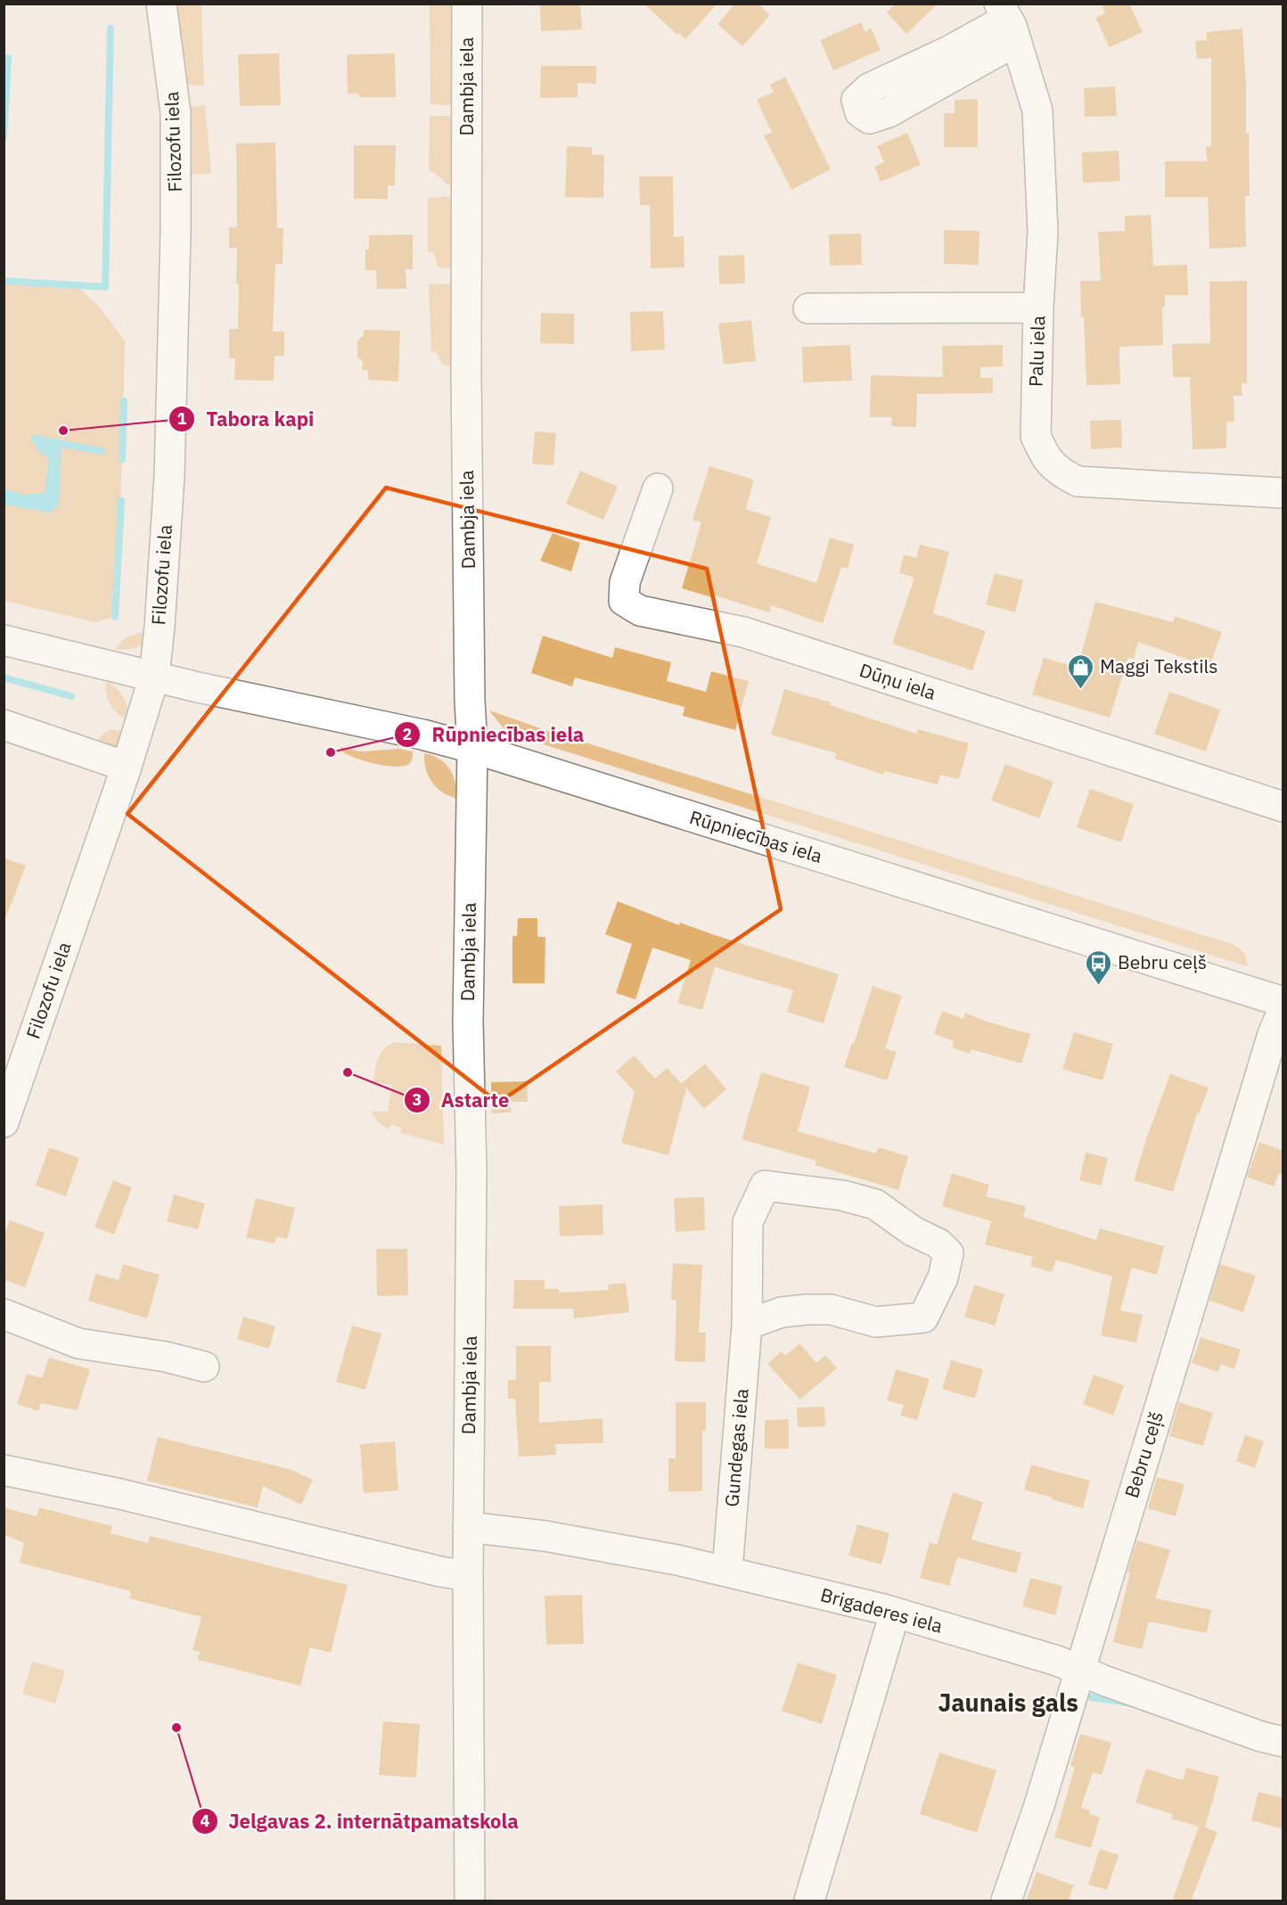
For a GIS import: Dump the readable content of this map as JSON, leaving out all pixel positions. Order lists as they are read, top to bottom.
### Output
{
  "streets": {
    "street": [
      "Dambja iela",
      "Filozofu iela",
      "Palu iela",
      "Dūņu iela",
      "Rūpniecības iela",
      "Gundegas iela",
      "Bebru ceļš",
      "Brigaderes iela"
    ]
  },
  "crossings": [
    ["Dambja iela", "Rūpniecības iela"],
    ["Dambja iela", "Brigaderes iela"],
    ["Filozofu iela", "Rūpniecības iela"],
    ["Gundegas iela", "Brigaderes iela"],
    ["Bebru ceļš", "Brigaderes iela"]
  ],
  "districts": ["Jaunais gals"],
  "places": {
    "other": [
      "Tabora kapi",
      "Rūpniecības iela",
      "Astarte",
      "Jelgavas 2. internātpamatskola"
    ],
    "shop": ["Maggi Tekstils"],
    "bus stop": ["Bebru ceļš"]
  }
}
